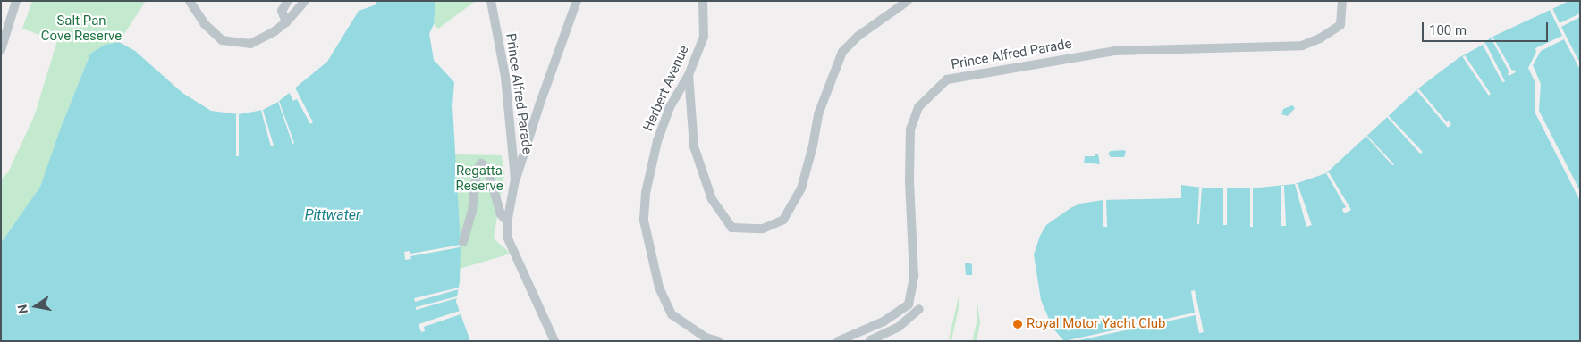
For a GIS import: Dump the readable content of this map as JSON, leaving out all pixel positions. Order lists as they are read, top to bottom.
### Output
{
  "streets": {
    "street": ["Prince Alfred Parade", "Herbert Avenue"]
  },
  "water": ["Pittwater"],
  "parks": ["Salt Pan Cove Reserve", "Regatta Reserve"],
  "places": ["Royal Motor Yacht Club"],
  "scale_bar": "100 m",
  "north": "left"
}
